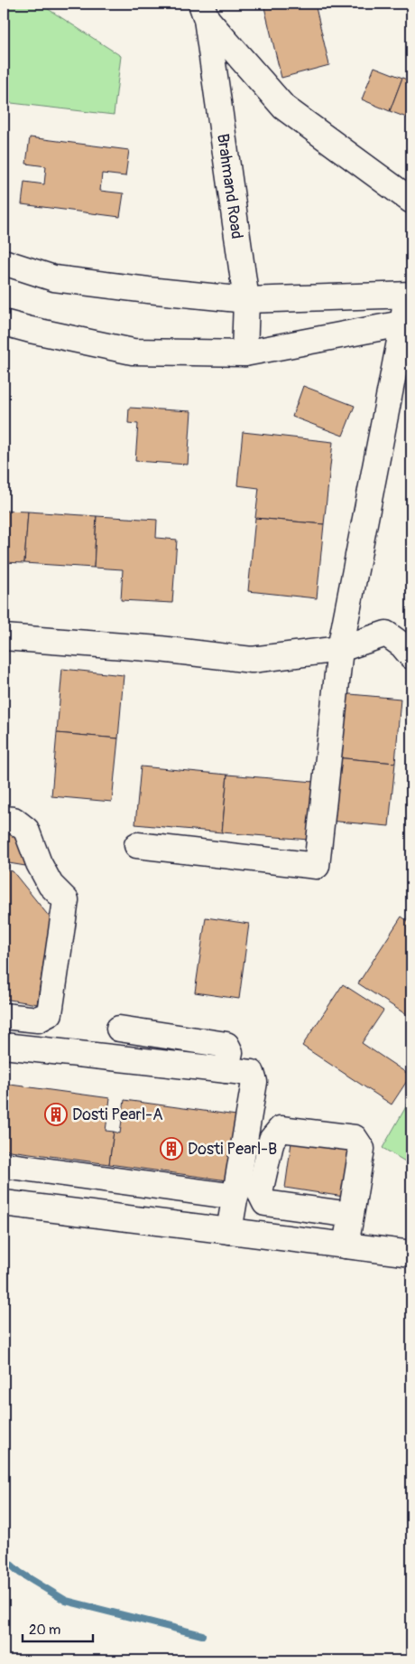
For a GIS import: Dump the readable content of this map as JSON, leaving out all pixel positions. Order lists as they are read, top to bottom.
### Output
{
  "streets": {
    "street": ["Brahmand Road"]
  },
  "places": {
    "building": ["Dosti Pearl-A", "Dosti Pearl-B"]
  },
  "scale_bar": "20 m"
}
